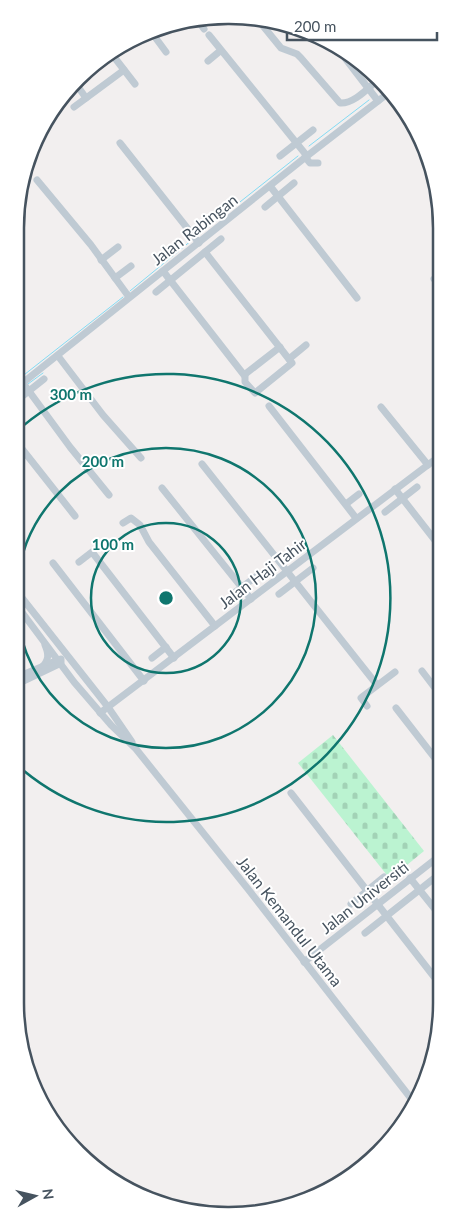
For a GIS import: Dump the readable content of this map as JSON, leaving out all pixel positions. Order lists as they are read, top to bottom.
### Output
{
  "streets": {
    "street": [
      "Jalan Rabingan",
      "Jalan Haji Tahir",
      "Jalan Universiti",
      "Jalan Kemandul Utama"
    ]
  },
  "crossings": [
    ["Jalan Universiti", "Jalan Kemandul Utama"]
  ],
  "scale_bar": "200 m",
  "north": "right",
  "rings": ["300 m", "200 m", "100 m"]
}
